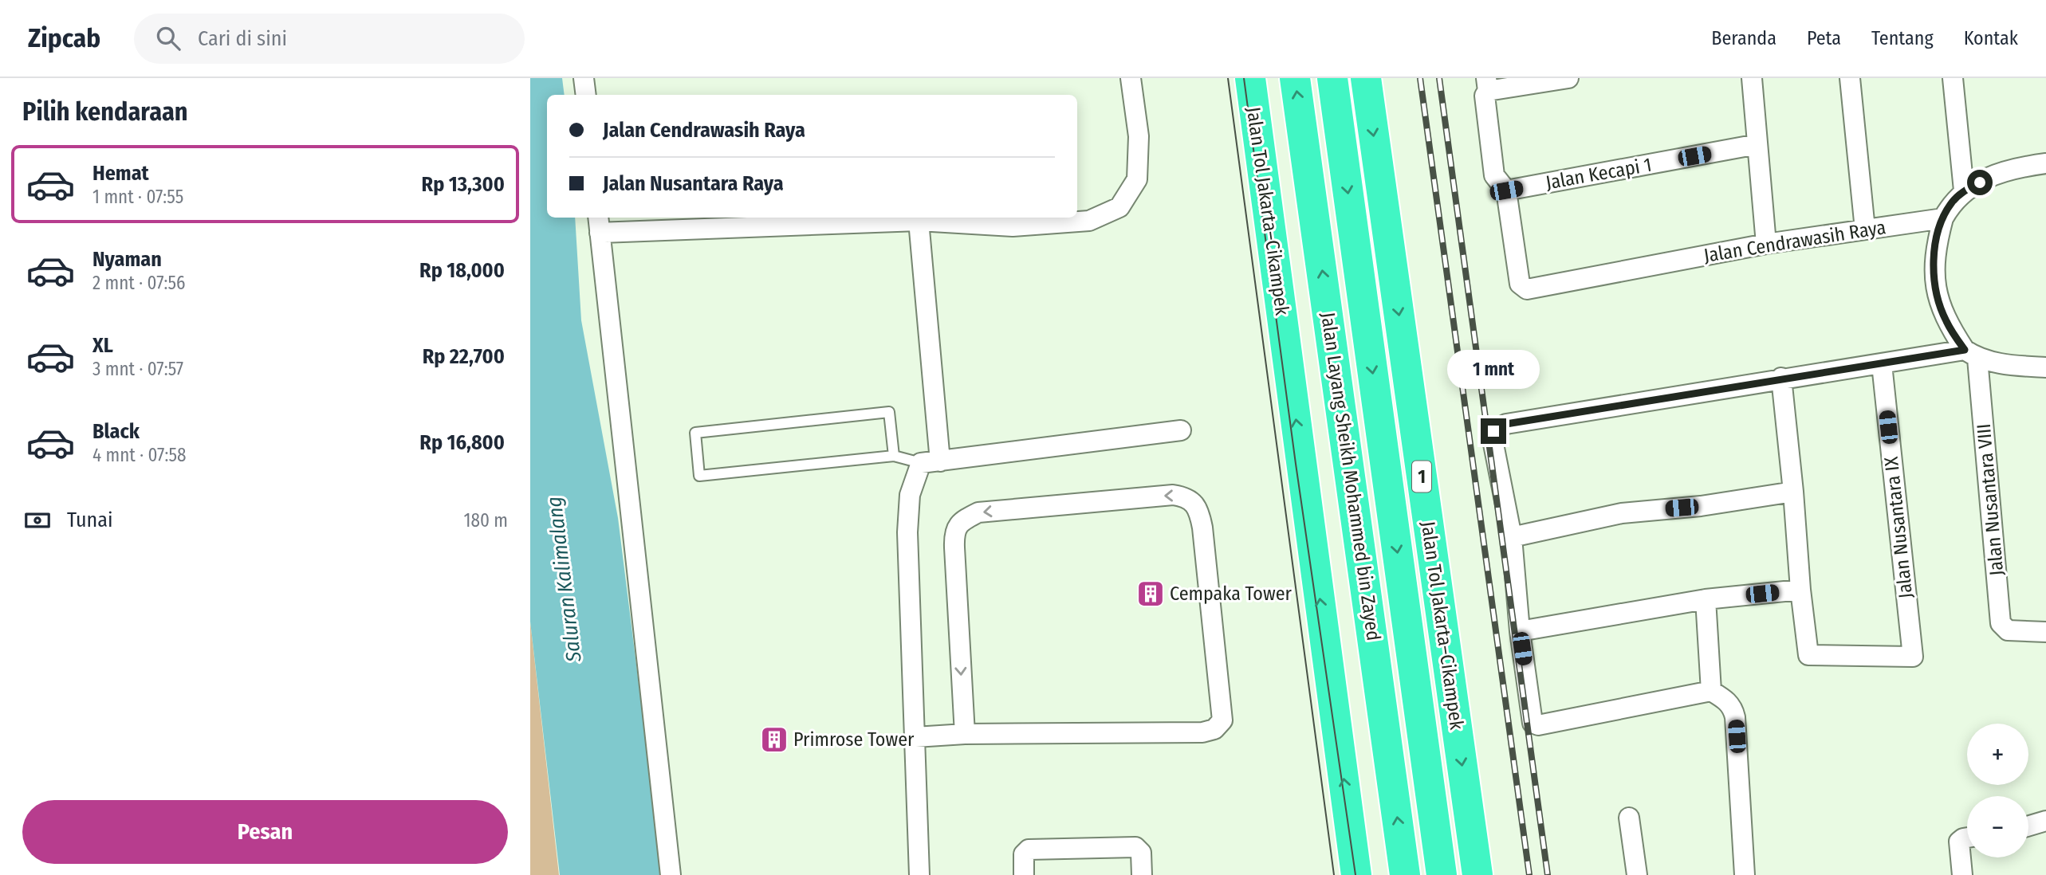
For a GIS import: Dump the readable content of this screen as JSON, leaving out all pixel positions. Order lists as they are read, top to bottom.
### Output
{
  "streets": {
    "highway": ["Jalan Tol Jakarta–Cikampek", "Jalan Layang Sheikh Mohammed bin Zayed", "1"],
    "street": [
      "Jalan Kecapi 1",
      "Jalan Cendrawasih Raya",
      "Jalan Nusantara VIII",
      "Jalan Nusantara IX"
    ]
  },
  "crossings": [
    ["Jalan Kecapi 1", "Jalan Cendrawasih Raya"]
  ],
  "water": ["Saluran Kalimalang"],
  "places": {
    "building": ["Cempaka Tower", "Primrose Tower"]
  },
  "page": {
    "header": "Zipcab",
    "search": "Cari di sini",
    "nav": [
      "Beranda",
      "Peta",
      "Tentang",
      "Kontak"
    ],
    "heading": "Pilih kendaraan",
    "banner": ["Jalan Cendrawasih Raya", "Jalan Nusantara Raya"],
    "list": [
      {
        "name": "Hemat",
        "note": "1 mnt · 07:55",
        "value": "Rp 13,300"
      },
      {
        "name": "Nyaman",
        "note": "2 mnt · 07:56",
        "value": "Rp 18,000"
      },
      {
        "name": "XL",
        "note": "3 mnt · 07:57",
        "value": "Rp 22,700"
      },
      {
        "name": "Black",
        "note": "4 mnt · 07:58",
        "value": "Rp 16,800"
      }
    ],
    "bubble": "1 mnt",
    "pay": ["Tunai", "180 m"],
    "map_buttons": ["+", "−"],
    "buttons": "Pesan"
  }
}
